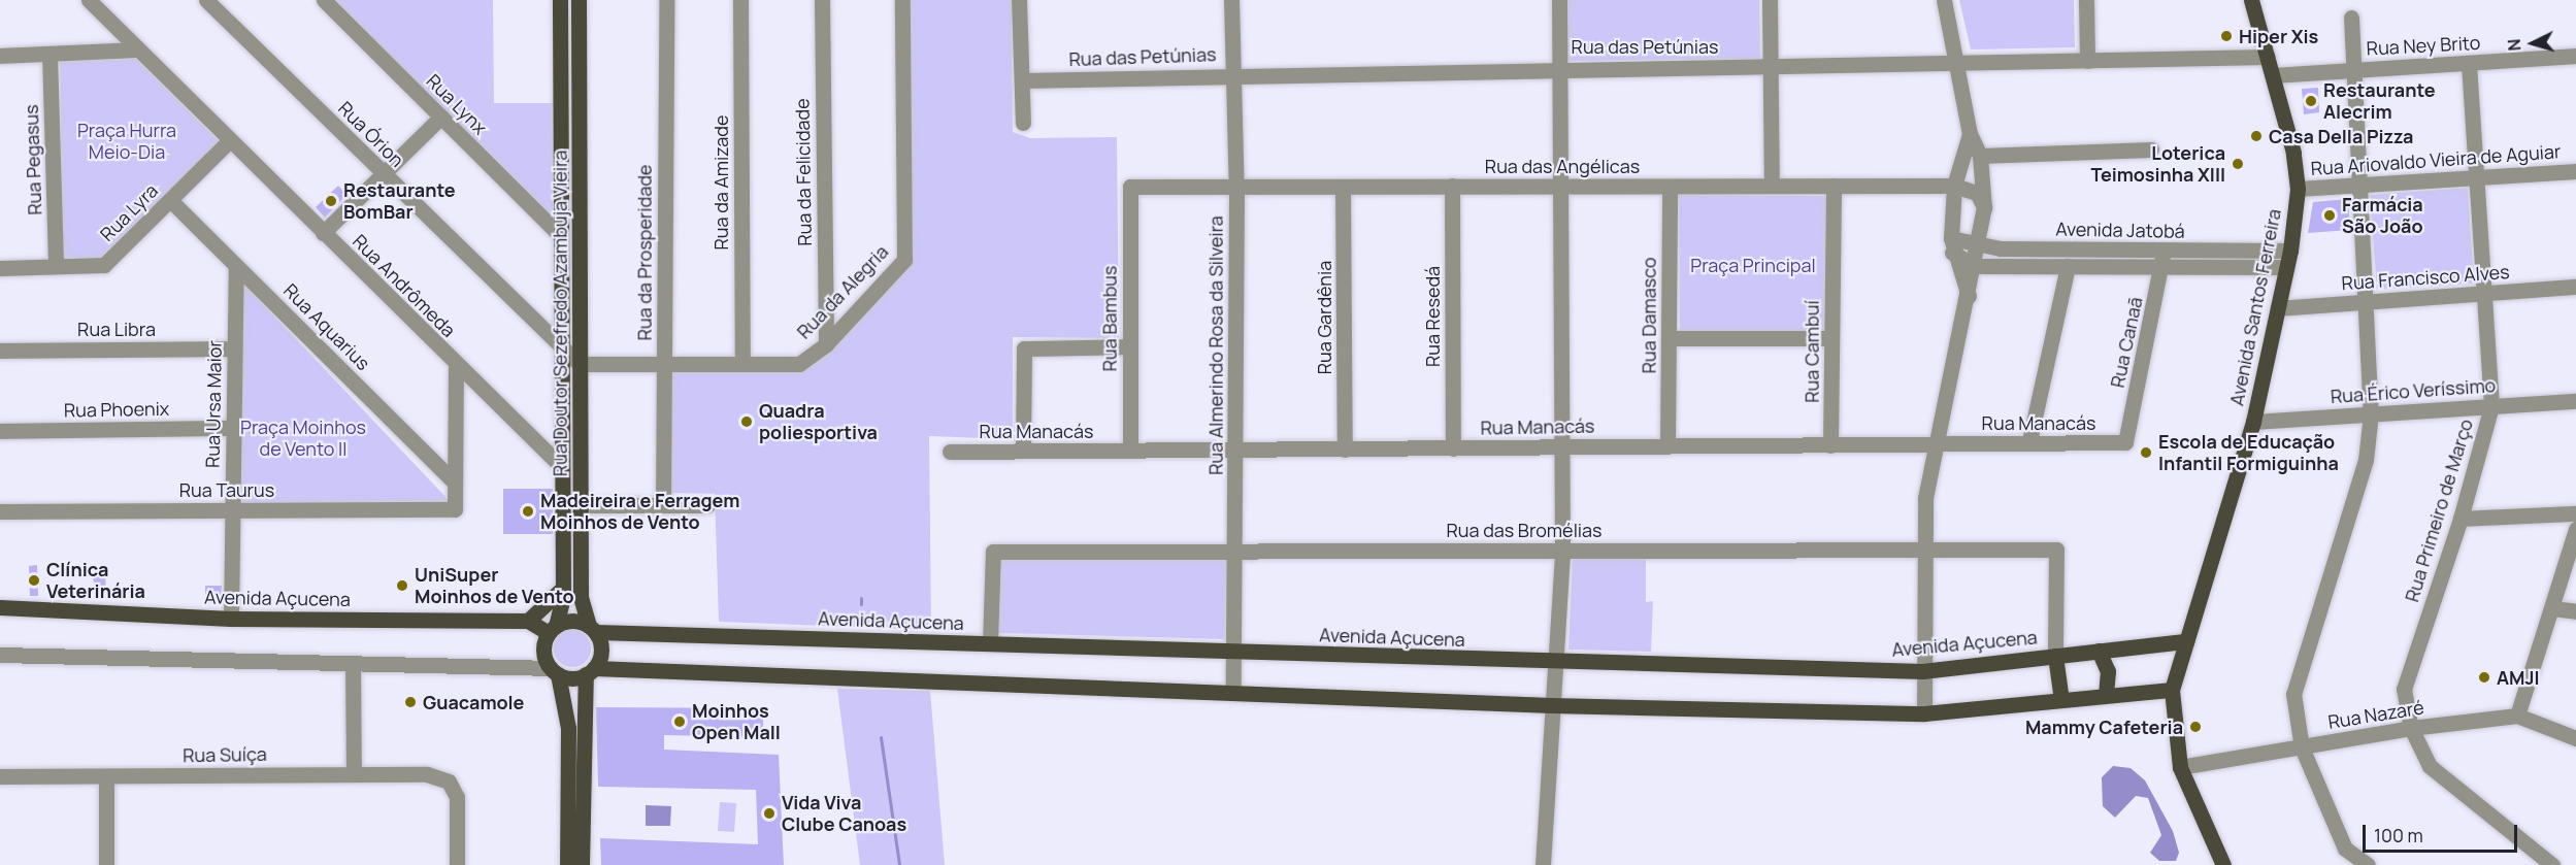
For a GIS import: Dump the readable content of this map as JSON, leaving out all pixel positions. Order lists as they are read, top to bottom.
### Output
{
  "streets": {
    "main road": ["Avenida Santos Ferreira", "Rua Doutor Sezefredo Azambuja Vieira", "Avenida Açucena"],
    "street": [
      "Rua Ney Brito",
      "Rua das Petúnias",
      "Rua Lynx",
      "Rua Órion",
      "Rua Pegasus",
      "Rua Ariovaldo Vieira de Aguiar",
      "Rua das Angélicas",
      "Rua da Felicidade",
      "Rua da Amizade",
      "Rua Lyra",
      "Avenida Jatobá",
      "Rua da Prosperidade",
      "Rua Francisco Alves",
      "Rua Andrômeda",
      "Rua da Alegria",
      "Rua Damasco",
      "Rua Resedá",
      "Rua Gardênia",
      "Rua Bambus",
      "Rua Aquarius",
      "Rua Libra",
      "Rua Canaã",
      "Rua Almerindo Rosa da Silveira",
      "Rua Cambuí",
      "Rua Érico Veríssimo",
      "Rua Ursa Maior",
      "Rua Phoenix",
      "Rua Manacás",
      "Rua Taurus",
      "Rua Primeiro de Março",
      "Rua das Bromélias",
      "Rua Nazaré",
      "Rua Suíça"
    ]
  },
  "crossings": [
    ["Rua Ney Brito", "Avenida Santos Ferreira"],
    ["Rua Ney Brito", "Rua Primeiro de Março"],
    ["Rua das Petúnias", "Avenida Santos Ferreira"],
    ["Rua das Petúnias", "Rua Almerindo Rosa da Silveira"],
    ["Rua Lynx", "Rua Doutor Sezefredo Azambuja Vieira"],
    ["Rua Órion", "Rua Doutor Sezefredo Azambuja Vieira"],
    ["Rua Pegasus", "Rua Lyra"],
    ["Rua Ariovaldo Vieira de Aguiar", "Avenida Santos Ferreira"],
    ["Rua Ariovaldo Vieira de Aguiar", "Rua Primeiro de Março"],
    ["Rua das Angélicas", "Rua Damasco"],
    ["Rua das Angélicas", "Rua Resedá"],
    ["Rua das Angélicas", "Rua Gardênia"],
    ["Rua das Angélicas", "Rua Bambus"],
    ["Rua das Angélicas", "Rua Almerindo Rosa da Silveira"],
    ["Rua das Angélicas", "Rua Cambuí"],
    ["Rua da Felicidade", "Rua da Alegria"],
    ["Rua da Amizade", "Rua da Alegria"],
    ["Rua Lyra", "Rua Andrômeda"],
    ["Rua Lyra", "Rua Aquarius"],
    ["Avenida Jatobá", "Avenida Santos Ferreira"],
    ["Avenida Jatobá", "Rua Canaã"],
    ["Rua da Prosperidade", "Rua da Alegria"],
    ["Rua Francisco Alves", "Avenida Santos Ferreira"],
    ["Rua Francisco Alves", "Rua Primeiro de Março"],
    ["Rua Andrômeda", "Rua Doutor Sezefredo Azambuja Vieira"],
    ["Rua da Alegria", "Rua Doutor Sezefredo Azambuja Vieira"],
    ["Avenida Santos Ferreira", "Rua Érico Veríssimo"],
    ["Avenida Santos Ferreira", "Avenida Açucena"],
    ["Avenida Santos Ferreira", "Rua Nazaré"],
    ["Rua Doutor Sezefredo Azambuja Vieira", "Avenida Açucena"],
    ["Rua Damasco", "Rua Manacás"],
    ["Rua Resedá", "Rua Manacás"],
    ["Rua Gardênia", "Rua Manacás"],
    ["Rua Bambus", "Rua Manacás"],
    ["Rua Aquarius", "Rua Ursa Maior"],
    ["Rua Aquarius", "Rua Taurus"],
    ["Rua Libra", "Rua Ursa Maior"],
    ["Rua Canaã", "Rua Manacás"],
    ["Rua Almerindo Rosa da Silveira", "Rua Manacás"],
    ["Rua Almerindo Rosa da Silveira", "Rua das Bromélias"],
    ["Rua Almerindo Rosa da Silveira", "Avenida Açucena"],
    ["Rua Cambuí", "Rua Manacás"],
    ["Rua Érico Veríssimo", "Rua Primeiro de Março"],
    ["Rua Ursa Maior", "Rua Phoenix"],
    ["Rua Ursa Maior", "Rua Taurus"],
    ["Rua Ursa Maior", "Avenida Açucena"],
    ["Rua Primeiro de Março", "Rua Nazaré"],
    ["Rua das Bromélias", "Avenida Açucena"]
  ],
  "parks": ["Praça Hurra Meio-Dia", "Praça Principal", "Praça Moinhos de Vento II"],
  "places": [
    "Hiper Xis",
    "Restaurante Alecrim",
    "Casa Della Pizza",
    "Loterica Teimosinha XIII",
    "Restaurante BomBar",
    "Farmácia São João",
    "Quadra poliesportiva",
    "Escola de Educação Infantil Formiguinha",
    "Madeireira e Ferragem Moinhos de Vento",
    "Clínica Veterinária",
    "UniSuper Moinhos de Vento",
    "AMJI",
    "Guacamole",
    "Moinhos Open Mall",
    "Mammy Cafeteria",
    "Vida Viva Clube Canoas"
  ],
  "scale_bar": "100 m",
  "north": "left"
}
